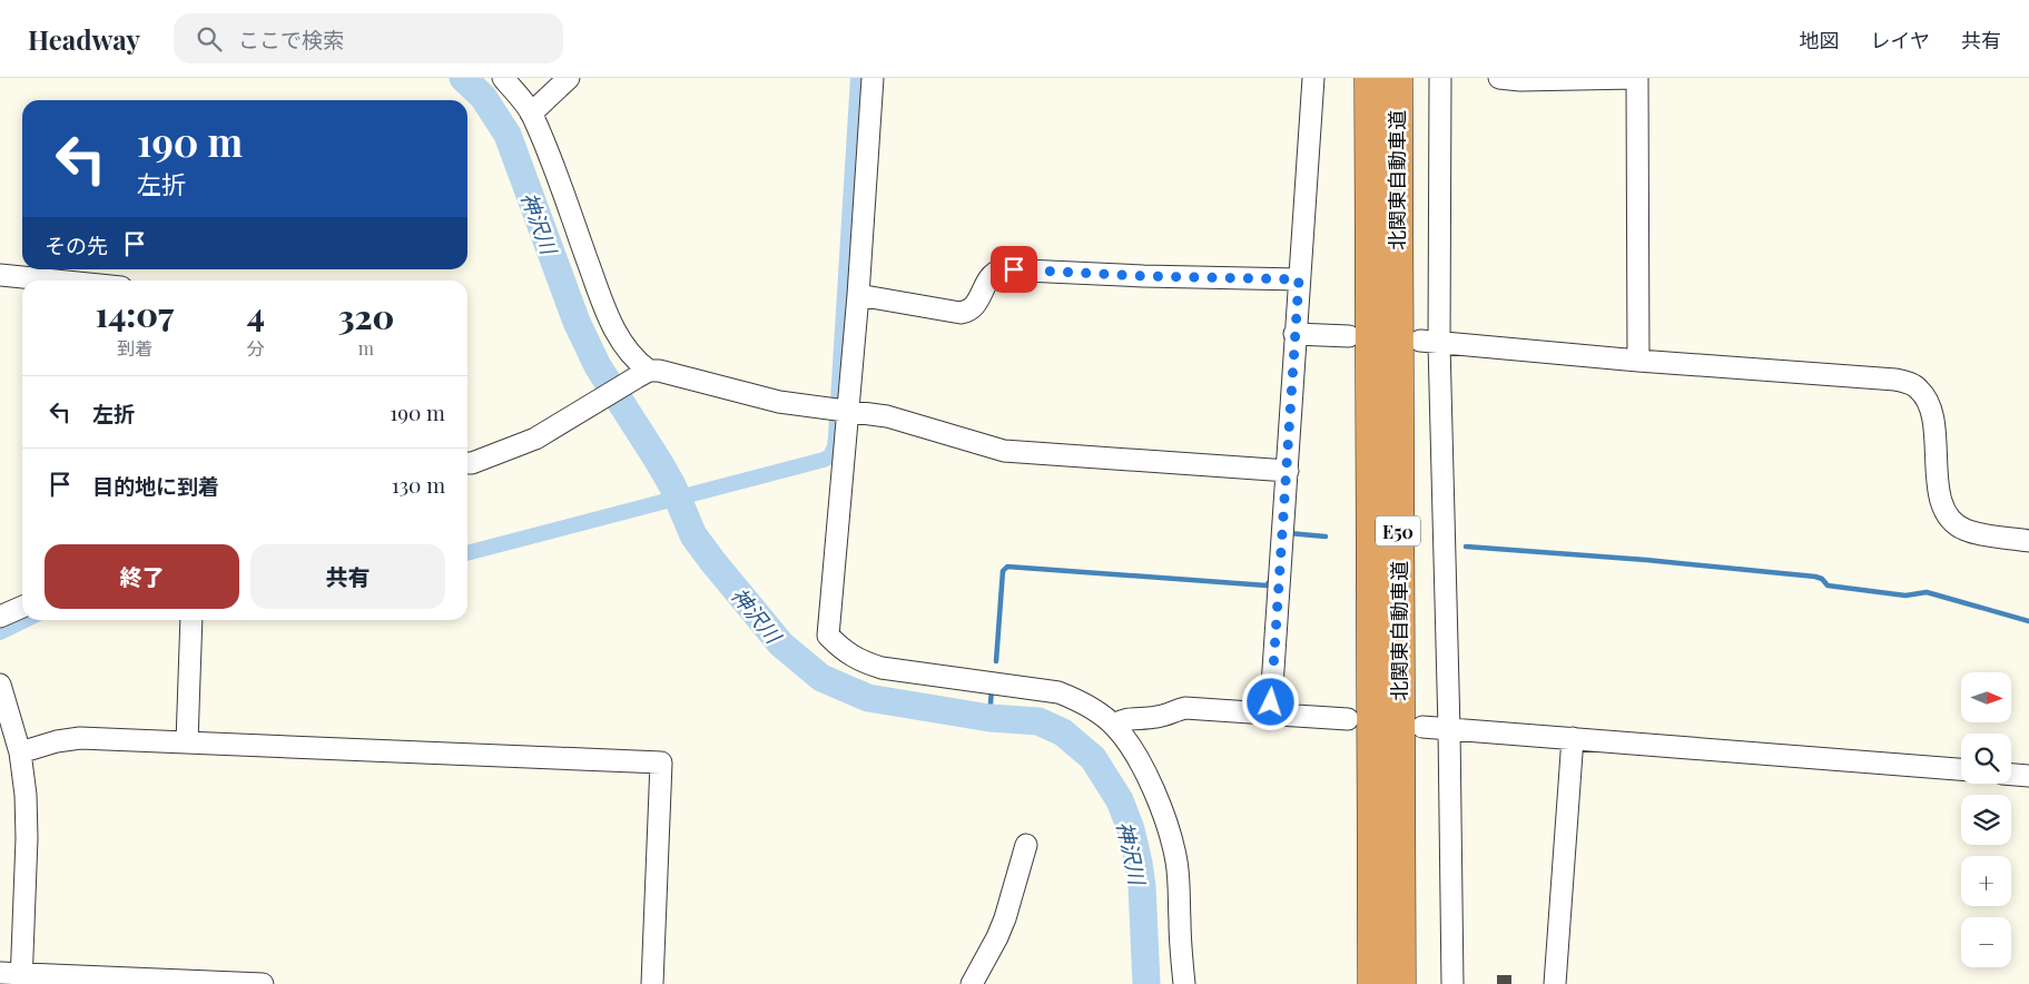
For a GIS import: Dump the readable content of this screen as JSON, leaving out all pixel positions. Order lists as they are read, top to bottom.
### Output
{
  "streets": {
    "highway": ["北関東自動車道", "E50"]
  },
  "water": ["神沢川"],
  "north": "right",
  "page": {
    "header": "Headway",
    "search": "ここで検索",
    "nav": ["地図", "レイヤ", "共有"],
    "turn": ["190 m", "左折"],
    "then": "その先",
    "eta": [
      "14:07",
      "到着",
      "4",
      "分",
      "320",
      "m"
    ],
    "list": [
      {
        "name": "左折",
        "value": "190 m"
      },
      {
        "name": "目的地に到着",
        "value": "130 m"
      }
    ],
    "buttons": ["終了", "共有"],
    "map_buttons": ["+", "−"]
  }
}
